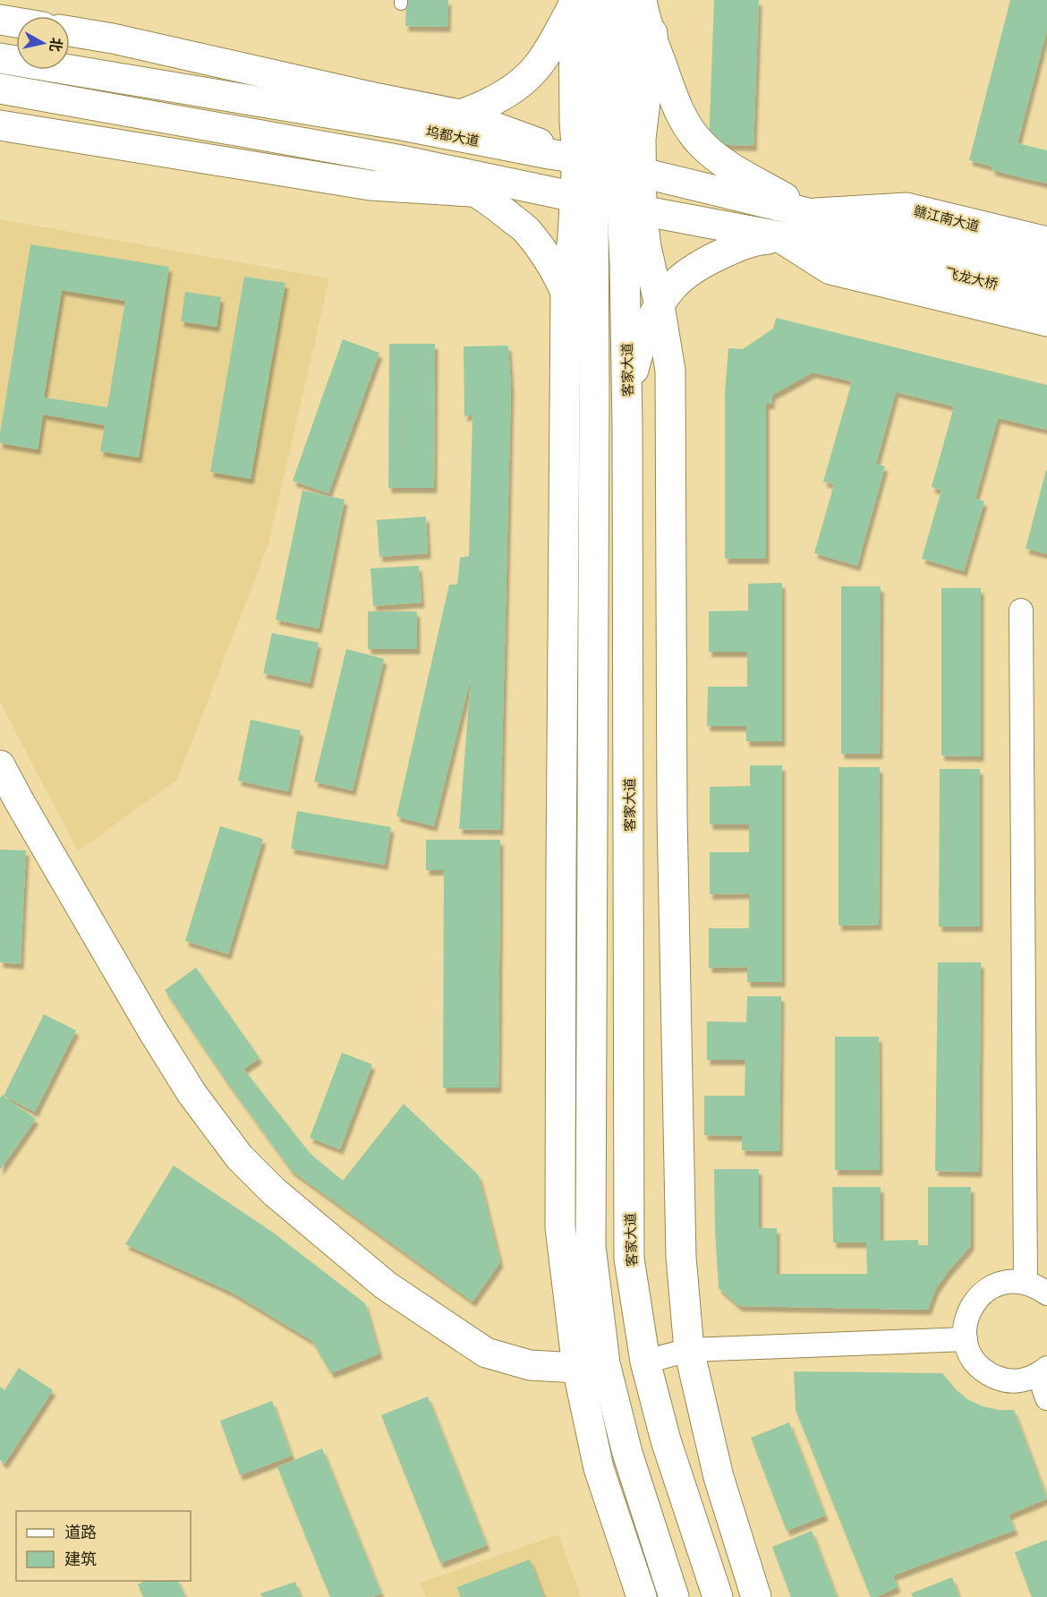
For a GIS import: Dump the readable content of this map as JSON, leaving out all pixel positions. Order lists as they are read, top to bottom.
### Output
{
  "streets": {
    "main road": [
      "坞都大道",
      "赣江南大道",
      "飞龙大桥",
      "客家大道"
    ]
  },
  "crossings": [
    ["坞都大道", "赣江南大道"],
    ["坞都大道", "飞龙大桥"],
    ["坞都大道", "客家大道"]
  ],
  "legend": ["道路", "建筑"],
  "north": "right"
}
